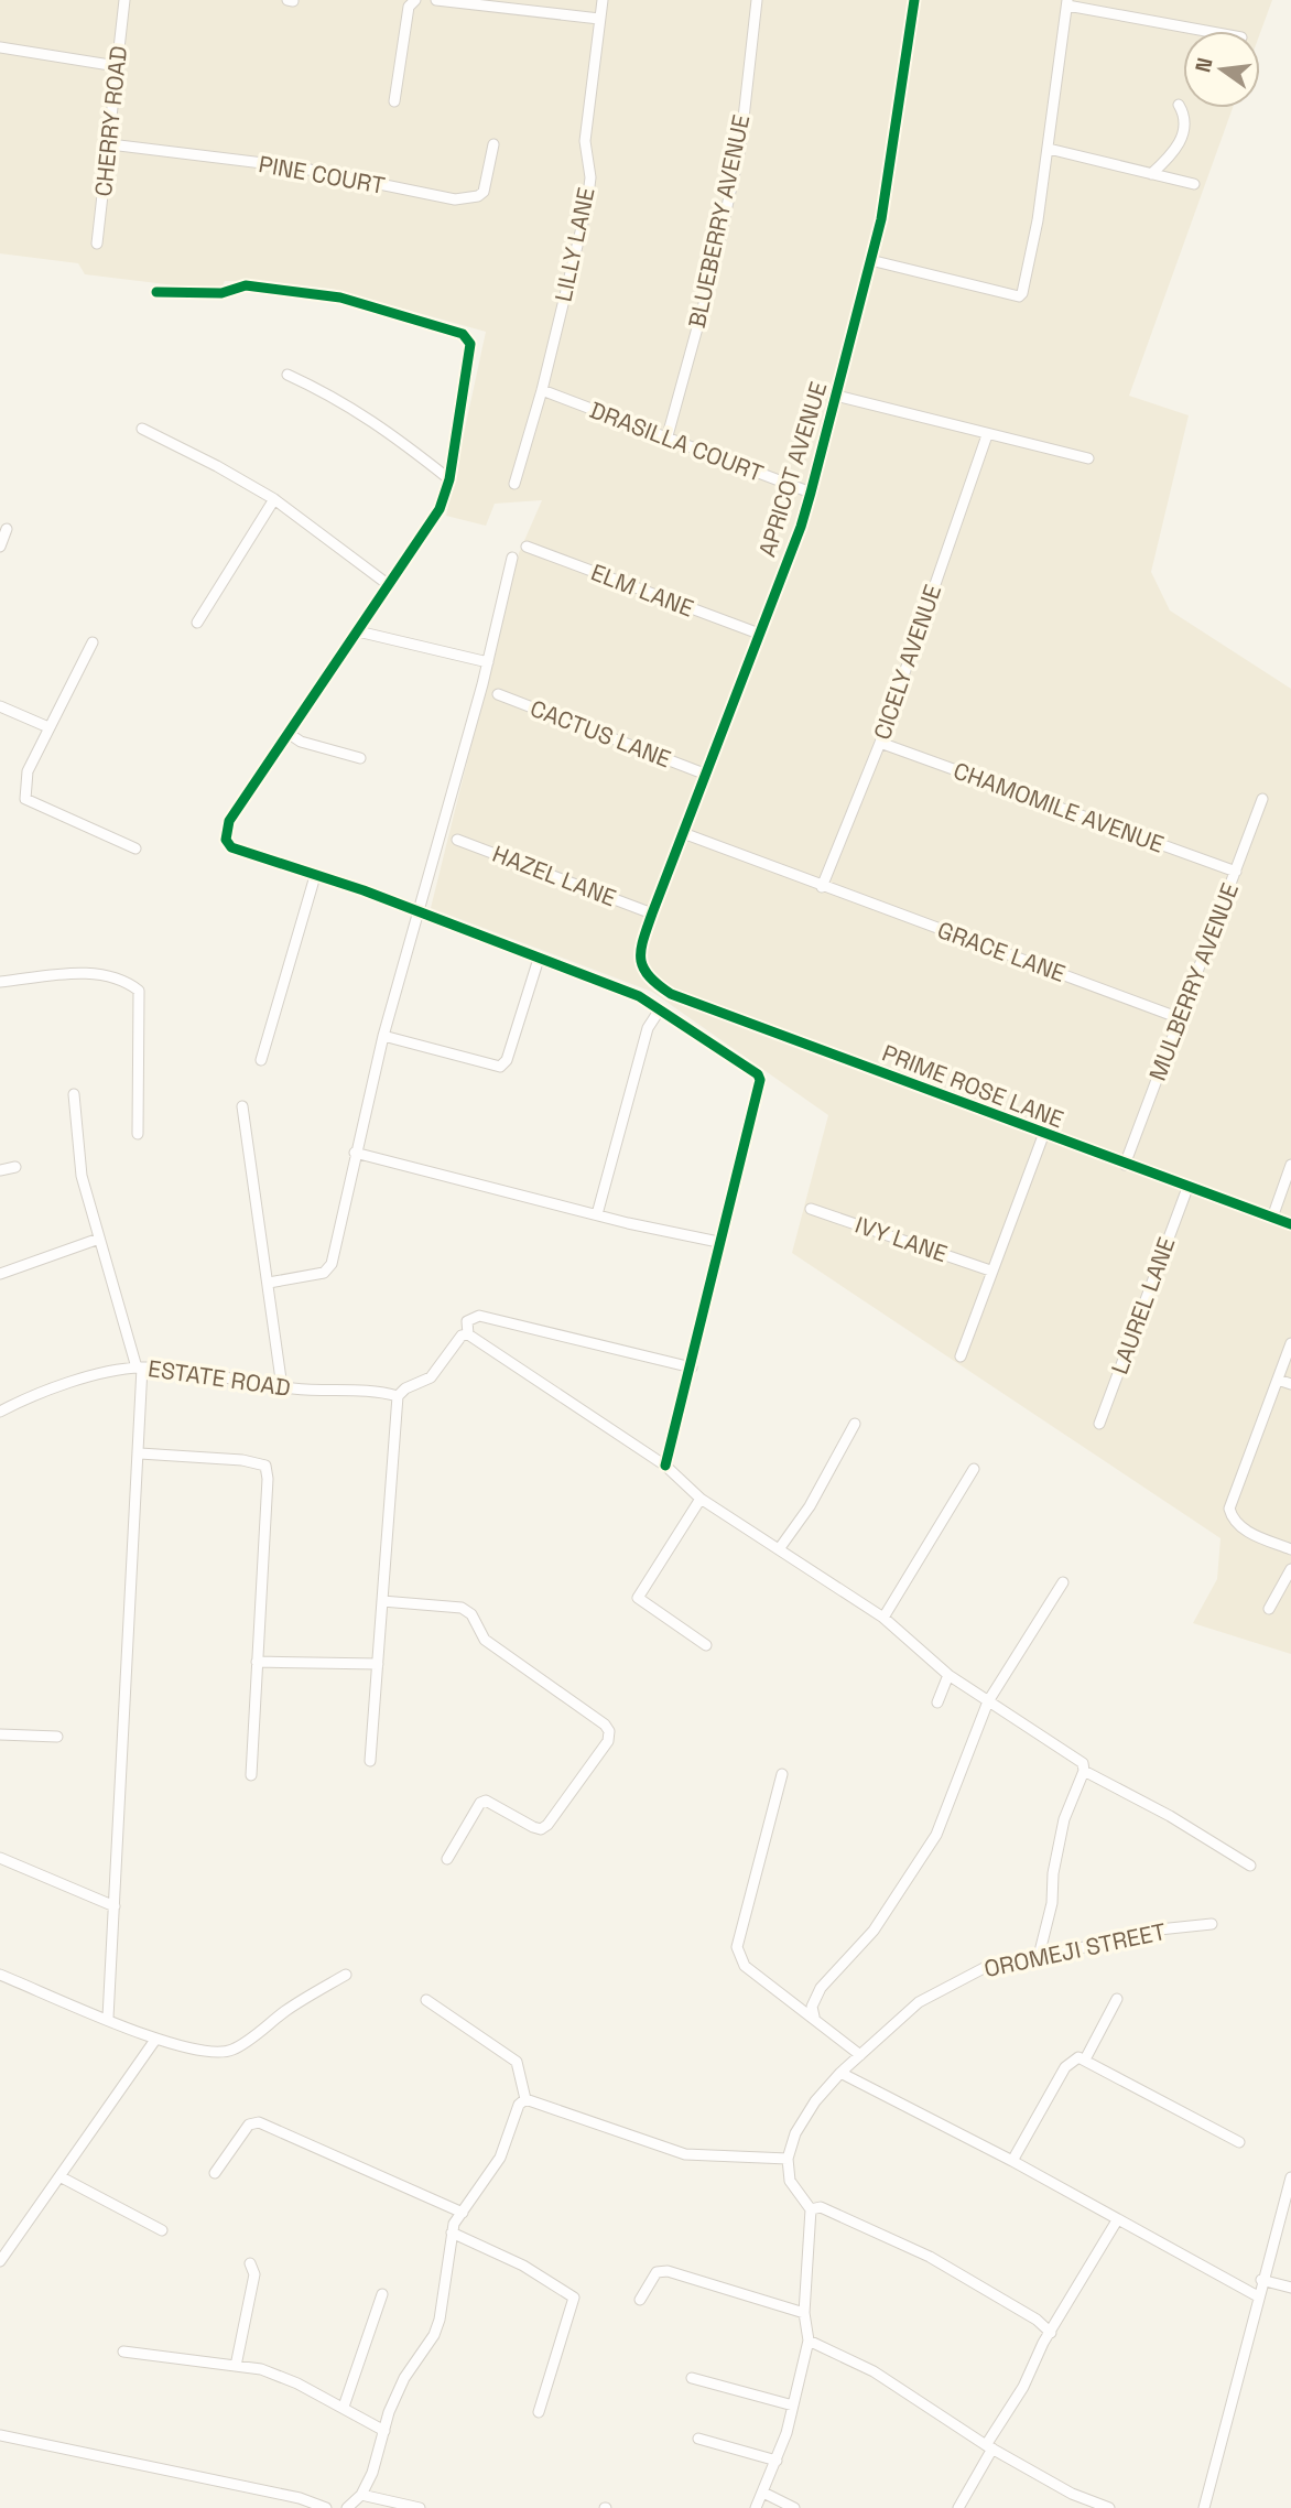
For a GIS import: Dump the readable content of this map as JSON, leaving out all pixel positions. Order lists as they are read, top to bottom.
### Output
{
  "streets": {
    "street": [
      "CHERRY ROAD",
      "PINE COURT",
      "BLUEBERRY AVENUE",
      "LILLY LANE",
      "DRASILLA COURT",
      "APRICOT AVENUE",
      "ELM LANE",
      "CICELY AVENUE",
      "CACTUS LANE",
      "CHAMOMILE AVENUE",
      "HAZEL LANE",
      "GRACE LANE",
      "MULBERRY AVENUE",
      "PRIME ROSE LANE",
      "IVY LANE",
      "LAUREL LANE",
      "ESTATE ROAD",
      "OROMEJI STREET"
    ]
  },
  "crossings": [
    ["CHERRY ROAD", "PINE COURT"],
    ["BLUEBERRY AVENUE", "DRASILLA COURT"],
    ["LILLY LANE", "DRASILLA COURT"],
    ["DRASILLA COURT", "APRICOT AVENUE"],
    ["APRICOT AVENUE", "ELM LANE"],
    ["APRICOT AVENUE", "CACTUS LANE"],
    ["APRICOT AVENUE", "HAZEL LANE"],
    ["APRICOT AVENUE", "GRACE LANE"],
    ["APRICOT AVENUE", "PRIME ROSE LANE"],
    ["CICELY AVENUE", "CHAMOMILE AVENUE"],
    ["CICELY AVENUE", "GRACE LANE"],
    ["CHAMOMILE AVENUE", "MULBERRY AVENUE"],
    ["GRACE LANE", "MULBERRY AVENUE"],
    ["MULBERRY AVENUE", "PRIME ROSE LANE"],
    ["PRIME ROSE LANE", "LAUREL LANE"]
  ],
  "north": "left"
}
